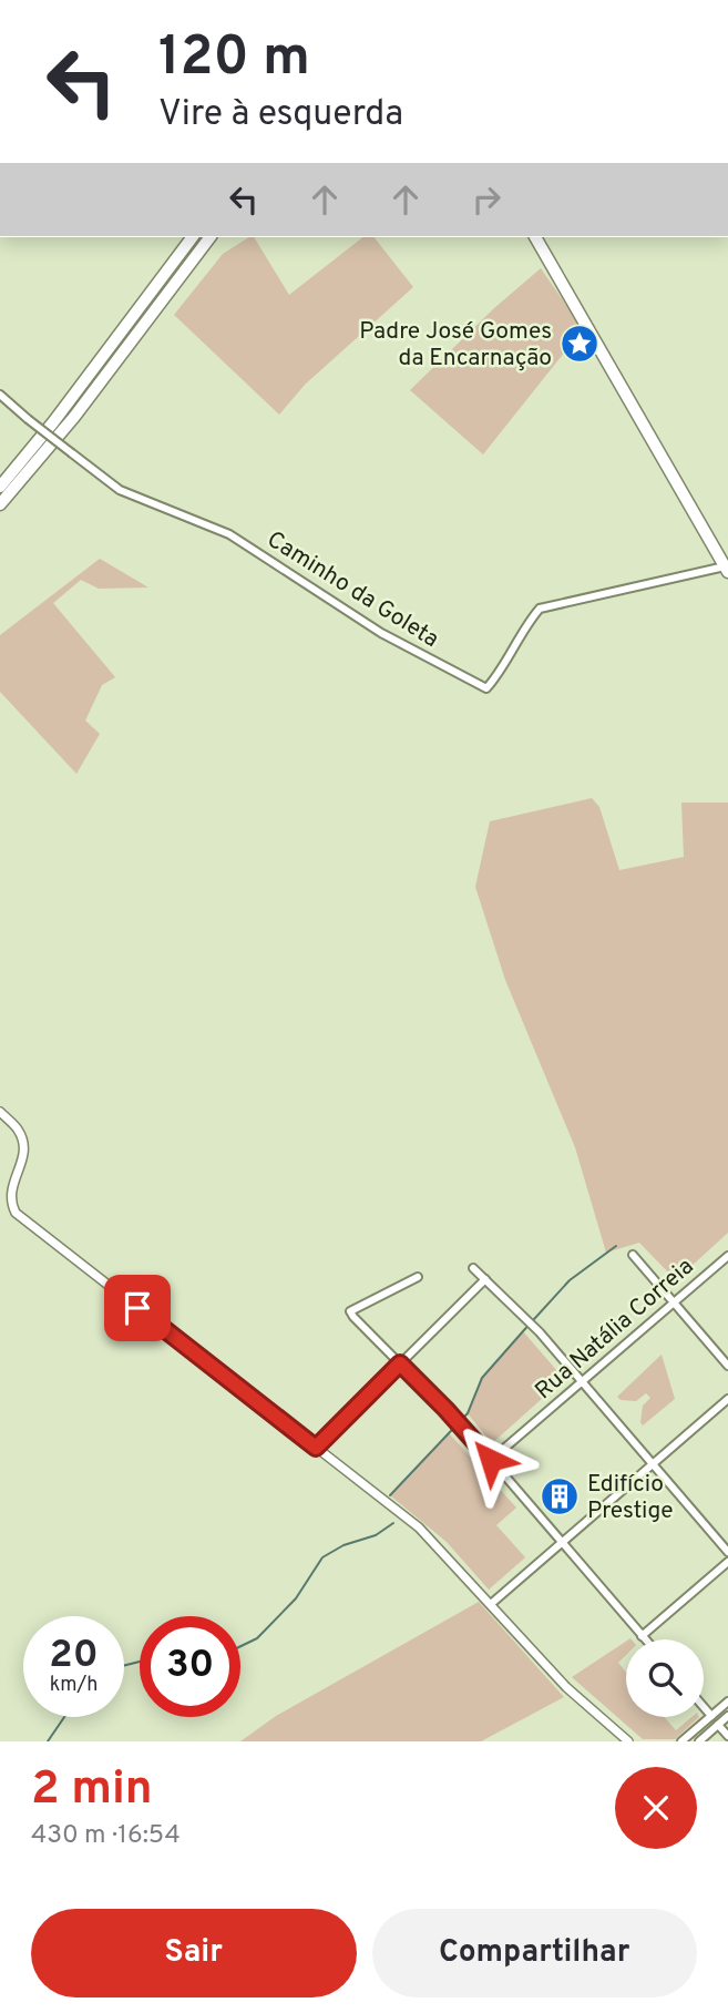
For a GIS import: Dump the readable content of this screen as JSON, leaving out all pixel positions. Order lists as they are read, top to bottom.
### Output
{
  "streets": {
    "street": ["Caminho da Goleta", "Rua Natália Correia"]
  },
  "places": {
    "place": ["Padre José Gomes da Encarnação"],
    "building": ["Edifício Prestige"]
  },
  "page": {
    "turn": ["120 m", "Vire à esquerda"],
    "speed": "20 km/h",
    "limit": "30",
    "heading": ["2 min", "430 m · 16:54"],
    "buttons": ["Sair", "Compartilhar"]
  }
}
